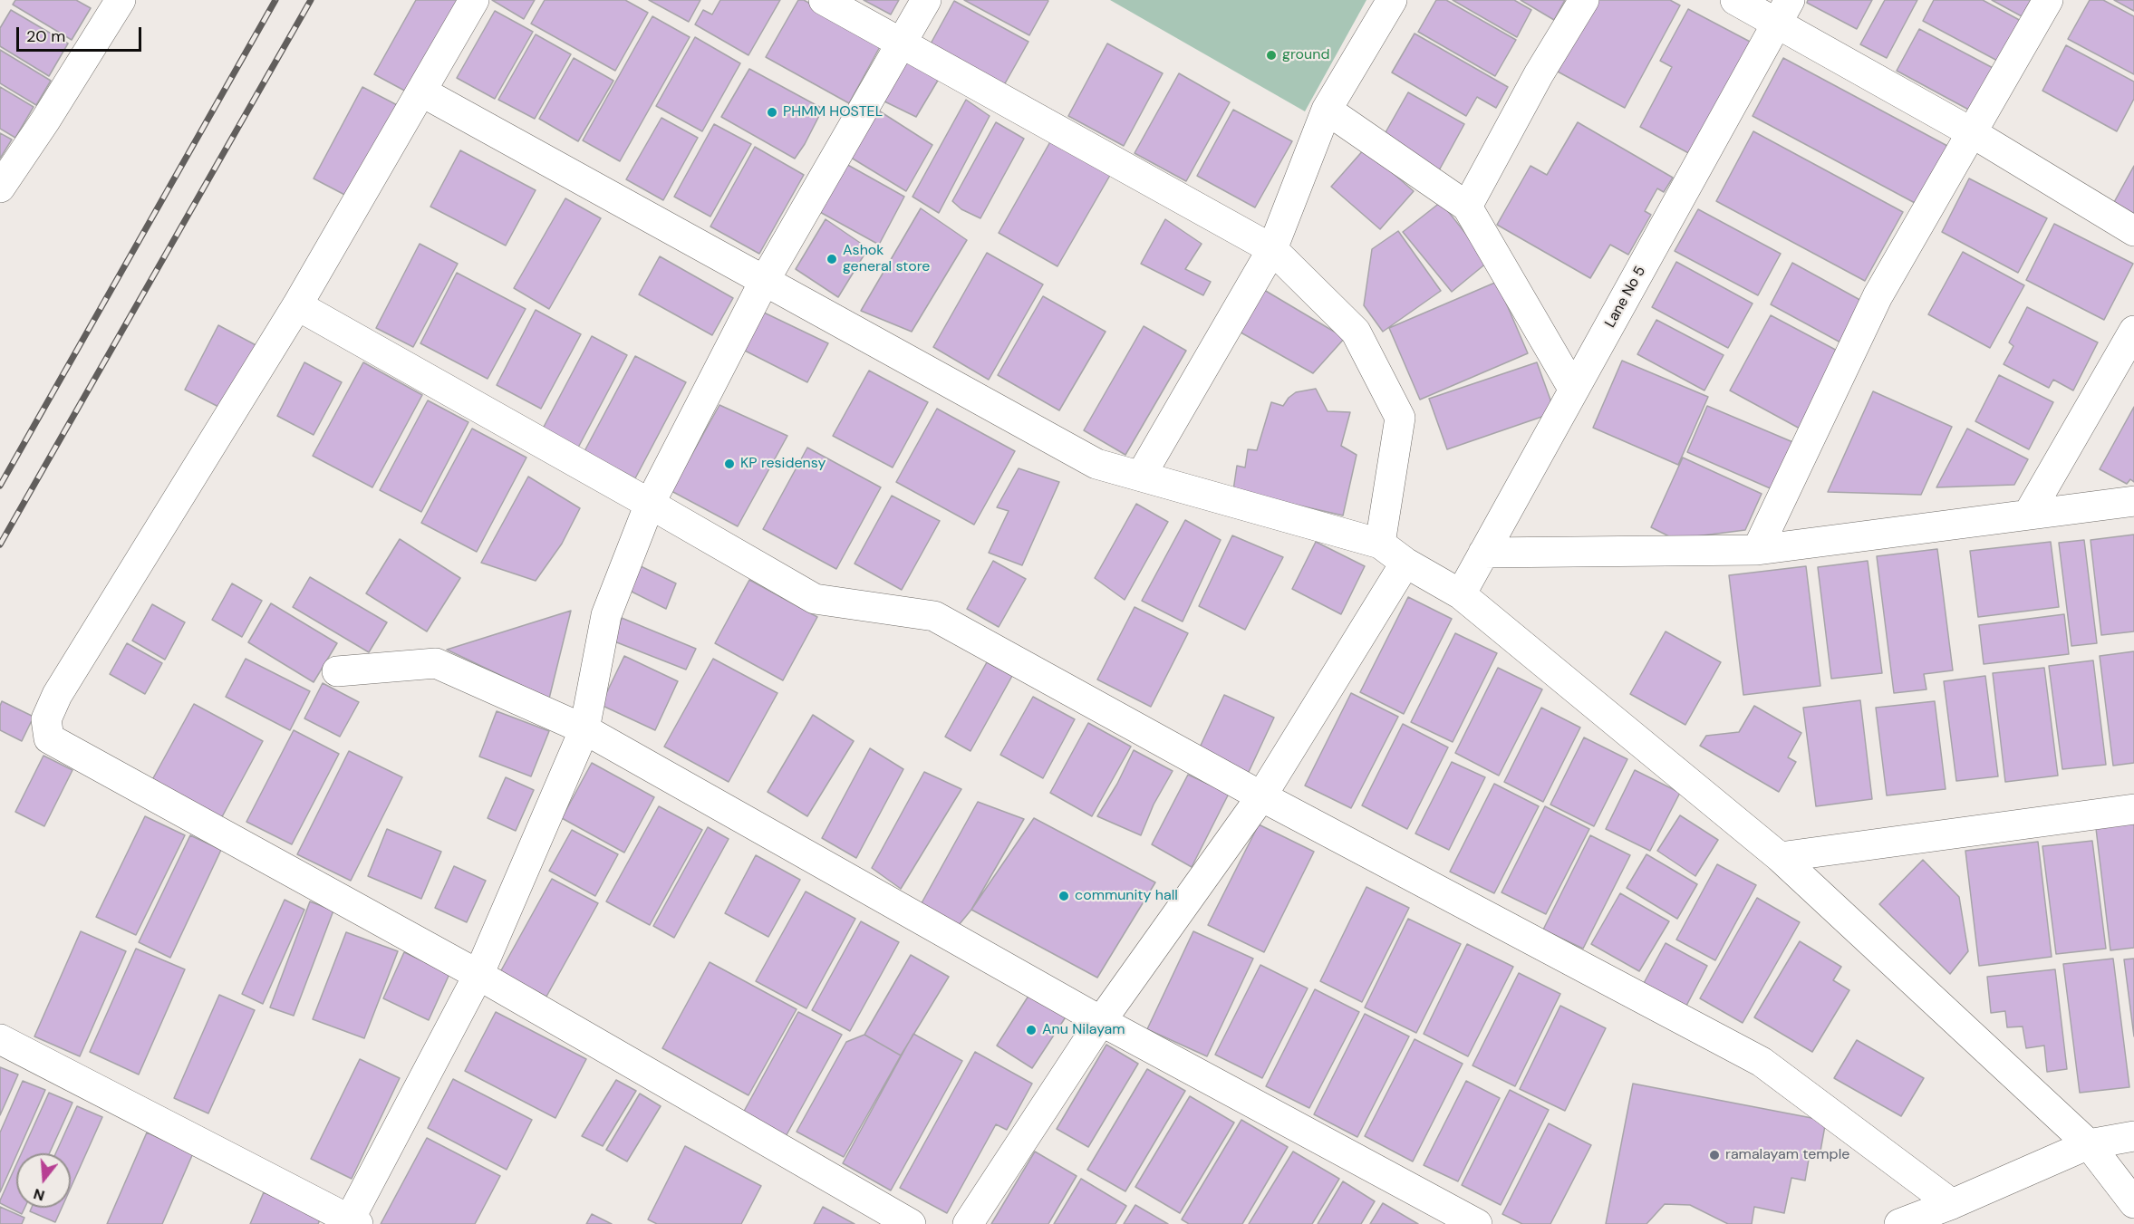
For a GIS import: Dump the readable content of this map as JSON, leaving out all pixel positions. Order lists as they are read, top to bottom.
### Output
{
  "streets": {
    "street": ["Lane No 5"]
  },
  "places": [
    "ground",
    "PHMM HOSTEL",
    "Ashok general store",
    "KP residensy",
    "community hall",
    "Anu Nilayam",
    "ramalayam temple"
  ],
  "scale_bar": "20 m",
  "north": "bottom"
}
